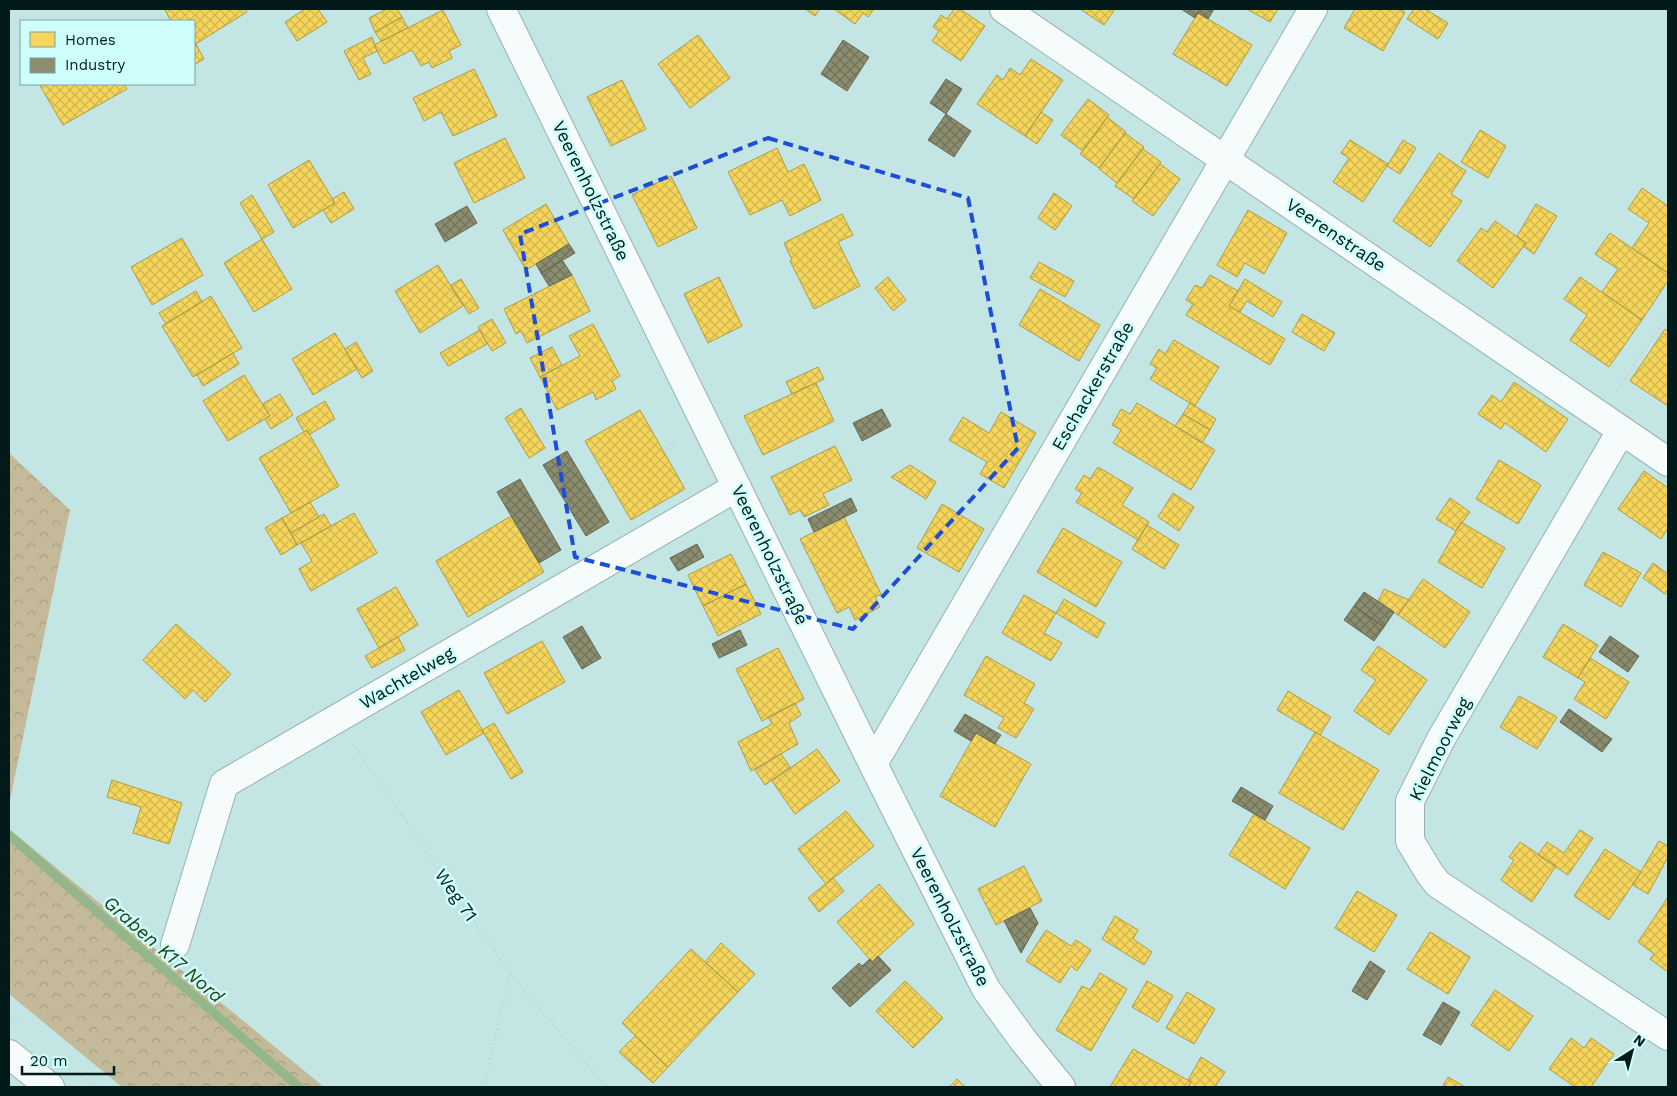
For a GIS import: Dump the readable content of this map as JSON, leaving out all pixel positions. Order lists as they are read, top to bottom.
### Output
{
  "streets": {
    "street": [
      "Veerenholzstraße",
      "Veerenstraße",
      "Eschackerstraße",
      "Wachtelweg",
      "Kielmoorweg"
    ],
    "path": ["Weg 71"]
  },
  "crossings": [
    ["Veerenholzstraße", "Eschackerstraße"],
    ["Veerenholzstraße", "Wachtelweg"],
    ["Veerenstraße", "Eschackerstraße"],
    ["Veerenstraße", "Kielmoorweg"],
    ["Wachtelweg", "Weg 71"]
  ],
  "water": ["Graben K17 Nord"],
  "legend": ["Homes", "Industry"],
  "scale_bar": "20 m",
  "north": "top right"
}
